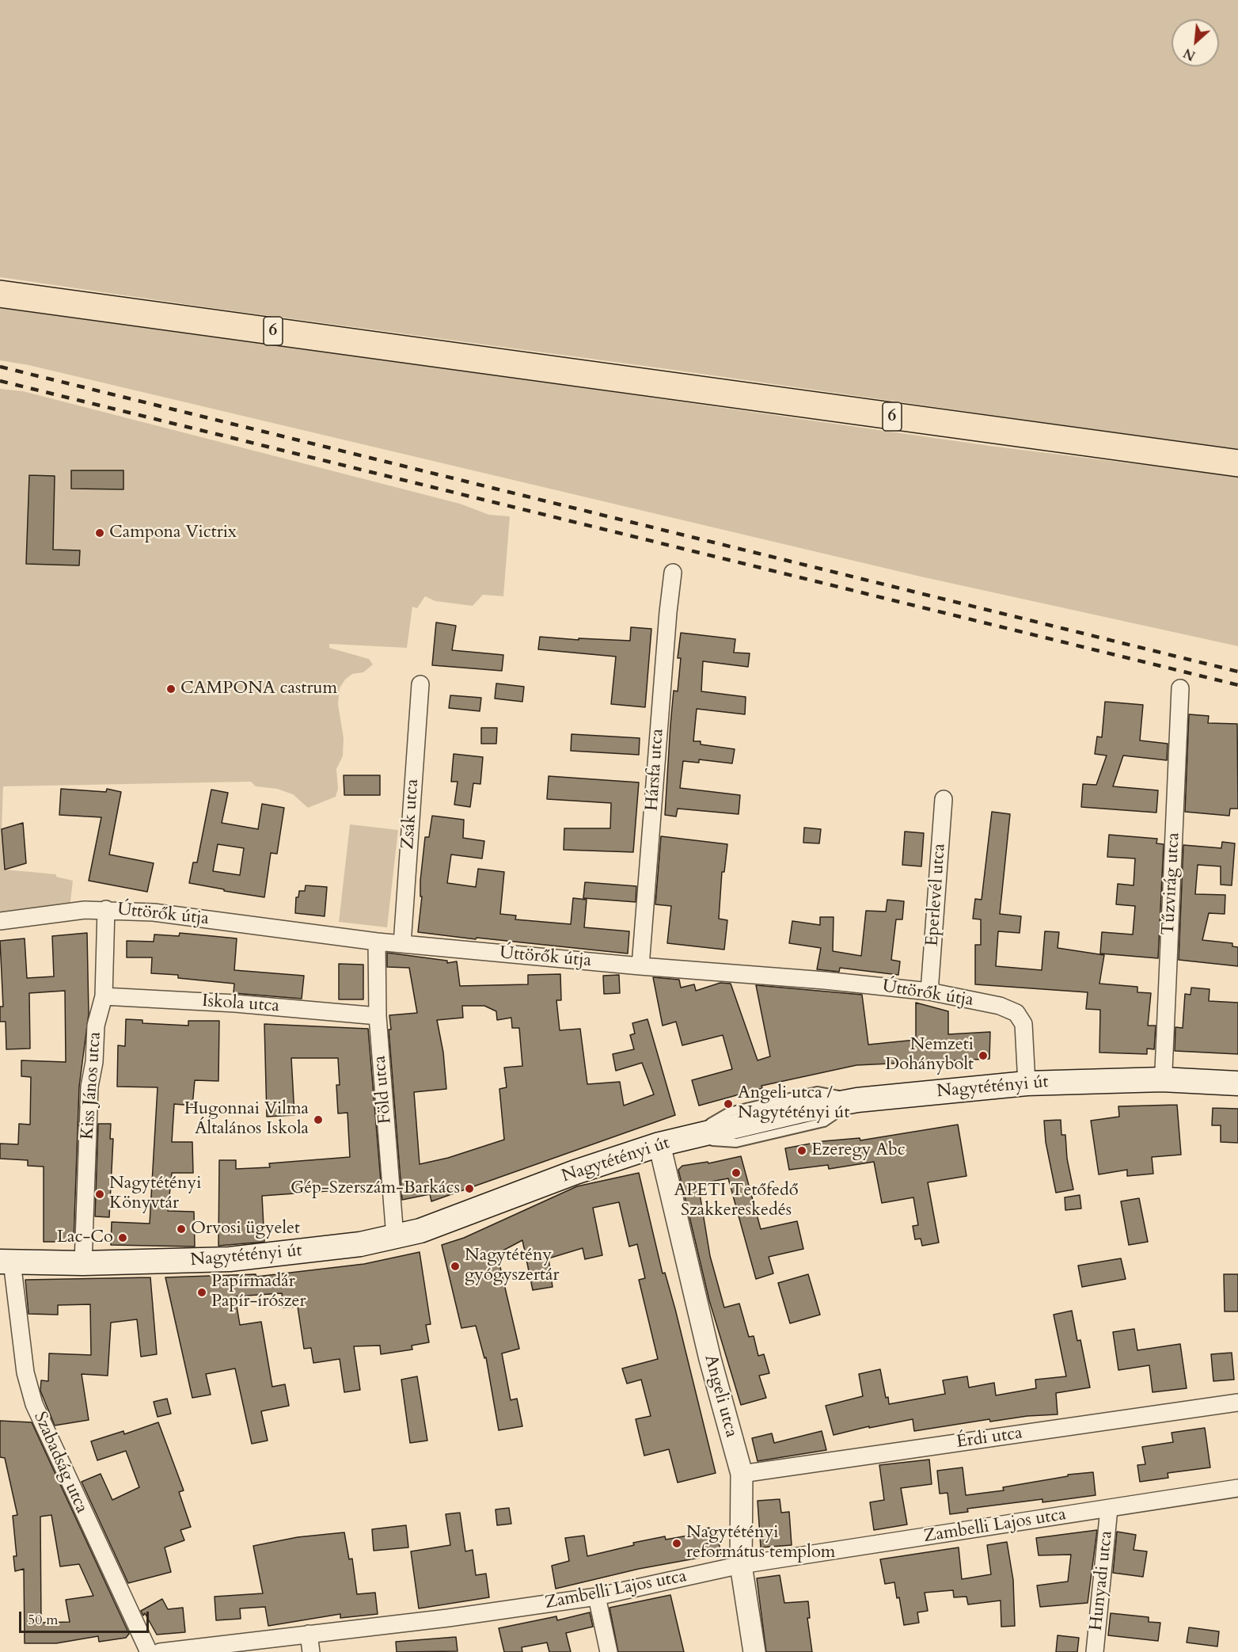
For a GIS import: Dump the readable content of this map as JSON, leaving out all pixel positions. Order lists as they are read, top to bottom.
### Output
{
  "streets": {
    "main road": ["6", "Nagytétényi út"],
    "street": [
      "Hársfa utca",
      "Zsák utca",
      "Tűzvirág utca",
      "Eperlevél utca",
      "Úttörők útja",
      "Iskola utca",
      "Kiss János utca",
      "Föld utca",
      "Angeli utca",
      "Érdi utca",
      "Szabadság utca",
      "Zambelli Lajos utca",
      "Hunyadi utca"
    ]
  },
  "crossings": [
    ["Hársfa utca", "Úttörők útja"],
    ["Zsák utca", "Úttörők útja"],
    ["Tűzvirág utca", "Nagytétényi út"],
    ["Eperlevél utca", "Úttörők útja"],
    ["Úttörők útja", "Kiss János utca"],
    ["Úttörők útja", "Nagytétényi út"],
    ["Úttörők útja", "Föld utca"],
    ["Iskola utca", "Kiss János utca"],
    ["Iskola utca", "Föld utca"],
    ["Kiss János utca", "Nagytétényi út"],
    ["Nagytétényi út", "Föld utca"],
    ["Nagytétényi út", "Angeli utca"],
    ["Nagytétényi út", "Szabadság utca"],
    ["Angeli utca", "Érdi utca"],
    ["Angeli utca", "Zambelli Lajos utca"],
    ["Zambelli Lajos utca", "Hunyadi utca"]
  ],
  "places": [
    "Campona Victrix",
    "CAMPONA castrum",
    "Nemzeti Dohánybolt",
    "Angeli utca / Nagytétényi út",
    "Hugonnai Vilma Általános Iskola",
    "Ezeregy Abc",
    "APETI Tetőfedő Szakkereskedés",
    "Gép-Szerszám-Barkács",
    "Nagytétényi Könyvtár",
    "Orvosi ügyelet",
    "Lac-Co",
    "Nagytétény gyógyszertár",
    "Papírmadár Papír-írószer",
    "Nagytétényi református templom"
  ],
  "scale_bar": "50 m",
  "north": "bottom left"
}
